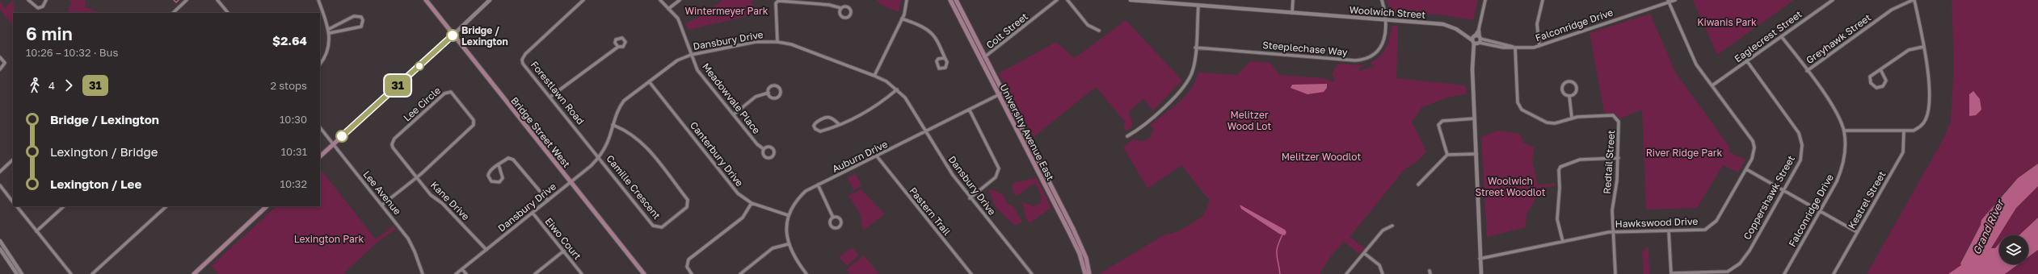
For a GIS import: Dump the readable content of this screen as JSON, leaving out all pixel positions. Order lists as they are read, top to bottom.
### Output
{
  "streets": {
    "main road": ["Bridge Street West", "University Avenue East"],
    "street": [
      "Woolwich Street",
      "Falconridge Drive",
      "Colt Street",
      "Eaglecrest Street",
      "Greyhawk Street",
      "Dansbury Drive",
      "Steeplechase Way",
      "Forestlawn Road",
      "Meadowvale Place",
      "Lee Circle",
      "Canterbury Drive",
      "Auburn Drive",
      "Redtail Street",
      "Camille Crescent",
      "Lee Avenue",
      "Coppershawk Street",
      "Kestrel Street",
      "Kane Drive",
      "Pastern Trail",
      "Hawkswood Drive",
      "Eiwo Court"
    ]
  },
  "crossings": [
    ["Woolwich Street", "Falconridge Drive"],
    ["Woolwich Street", "Steeplechase Way"],
    ["Falconridge Drive", "Eaglecrest Street"],
    ["Falconridge Drive", "Greyhawk Street"],
    ["Falconridge Drive", "Redtail Street"],
    ["Falconridge Drive", "Hawkswood Drive"],
    ["Colt Street", "University Avenue East"],
    ["Eaglecrest Street", "Coppershawk Street"],
    ["Eaglecrest Street", "Hawkswood Drive"],
    ["Dansbury Drive", "Forestlawn Road"],
    ["Dansbury Drive", "Meadowvale Place"],
    ["Dansbury Drive", "Bridge Street West"],
    ["Dansbury Drive", "Canterbury Drive"],
    ["Dansbury Drive", "Auburn Drive"],
    ["Dansbury Drive", "Camille Crescent"],
    ["Dansbury Drive", "Kane Drive"],
    ["Dansbury Drive", "Eiwo Court"],
    ["Forestlawn Road", "Camille Crescent"],
    ["Lee Circle", "Lee Avenue"],
    ["Lee Circle", "Kane Drive"],
    ["University Avenue East", "Auburn Drive"],
    ["Canterbury Drive", "Auburn Drive"],
    ["Auburn Drive", "Pastern Trail"],
    ["Redtail Street", "Hawkswood Drive"]
  ],
  "water": ["Grand River"],
  "parks": [
    "Wintermeyer Park",
    "Kiwanis Park",
    "Melitzer Wood Lot",
    "River Ridge Park",
    "Melitzer Woodlot",
    "Woolwich Street Woodlot",
    "Lexington Park"
  ],
  "places": ["Bridge / Lexington"],
  "lines": ["bus line 31"],
  "page": {
    "on_map": "31",
    "heading": ["6 min", "10:26 – 10:32 · Bus", "$2.64"],
    "legs": ["4", "31", "2 stops"],
    "list": [
      {
        "name": "Bridge / Lexington",
        "value": "10:30"
      },
      {
        "name": "Lexington / Bridge",
        "value": "10:31"
      },
      {
        "name": "Lexington / Lee",
        "value": "10:32"
      }
    ]
  }
}
